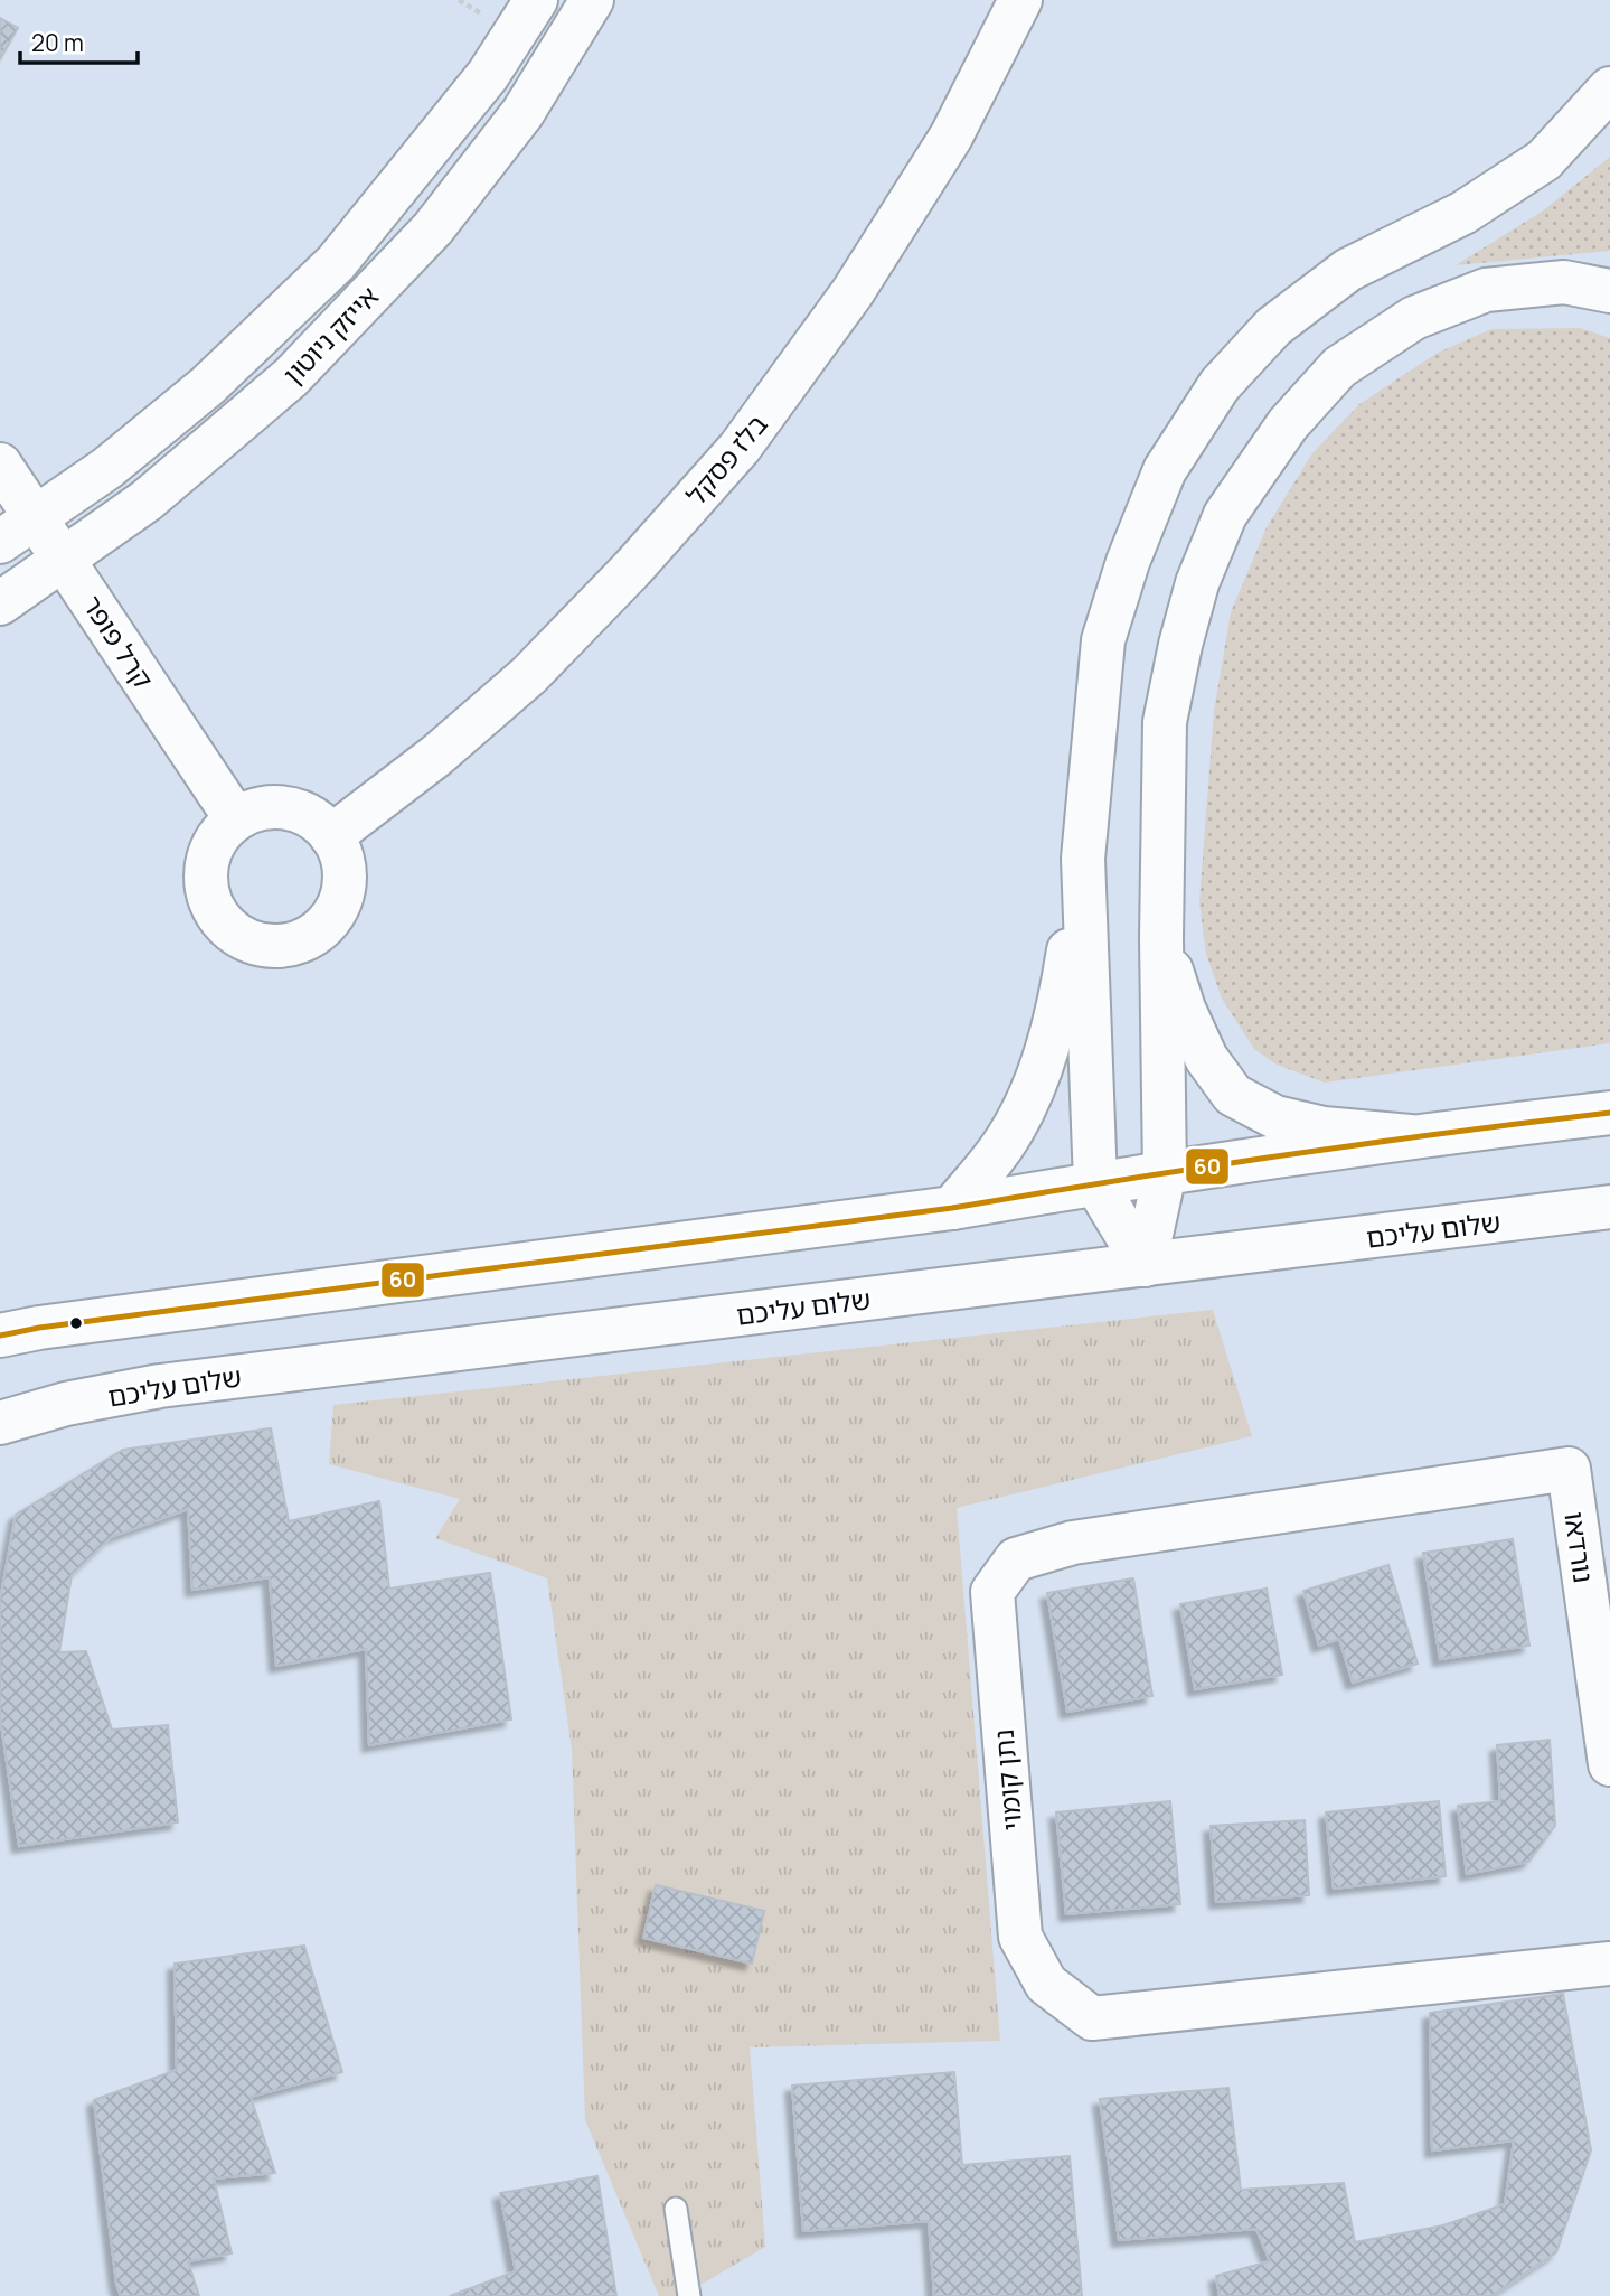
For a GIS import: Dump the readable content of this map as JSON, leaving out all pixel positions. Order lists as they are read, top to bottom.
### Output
{
  "streets": {
    "main road": [
      "אייזק ניוטון",
      "בלז פסקל",
      "קרל פופר",
      "שלום עליכם",
      "נורדאו",
      "נתן קומוי"
    ]
  },
  "crossings": [
    ["אייזק ניוטון", "קרל פופר"],
    ["בלז פסקל", "קרל פופר"],
    ["נורדאו", "נתן קומוי"]
  ],
  "lines": ["transit line 60"],
  "scale_bar": "20 m"
}
